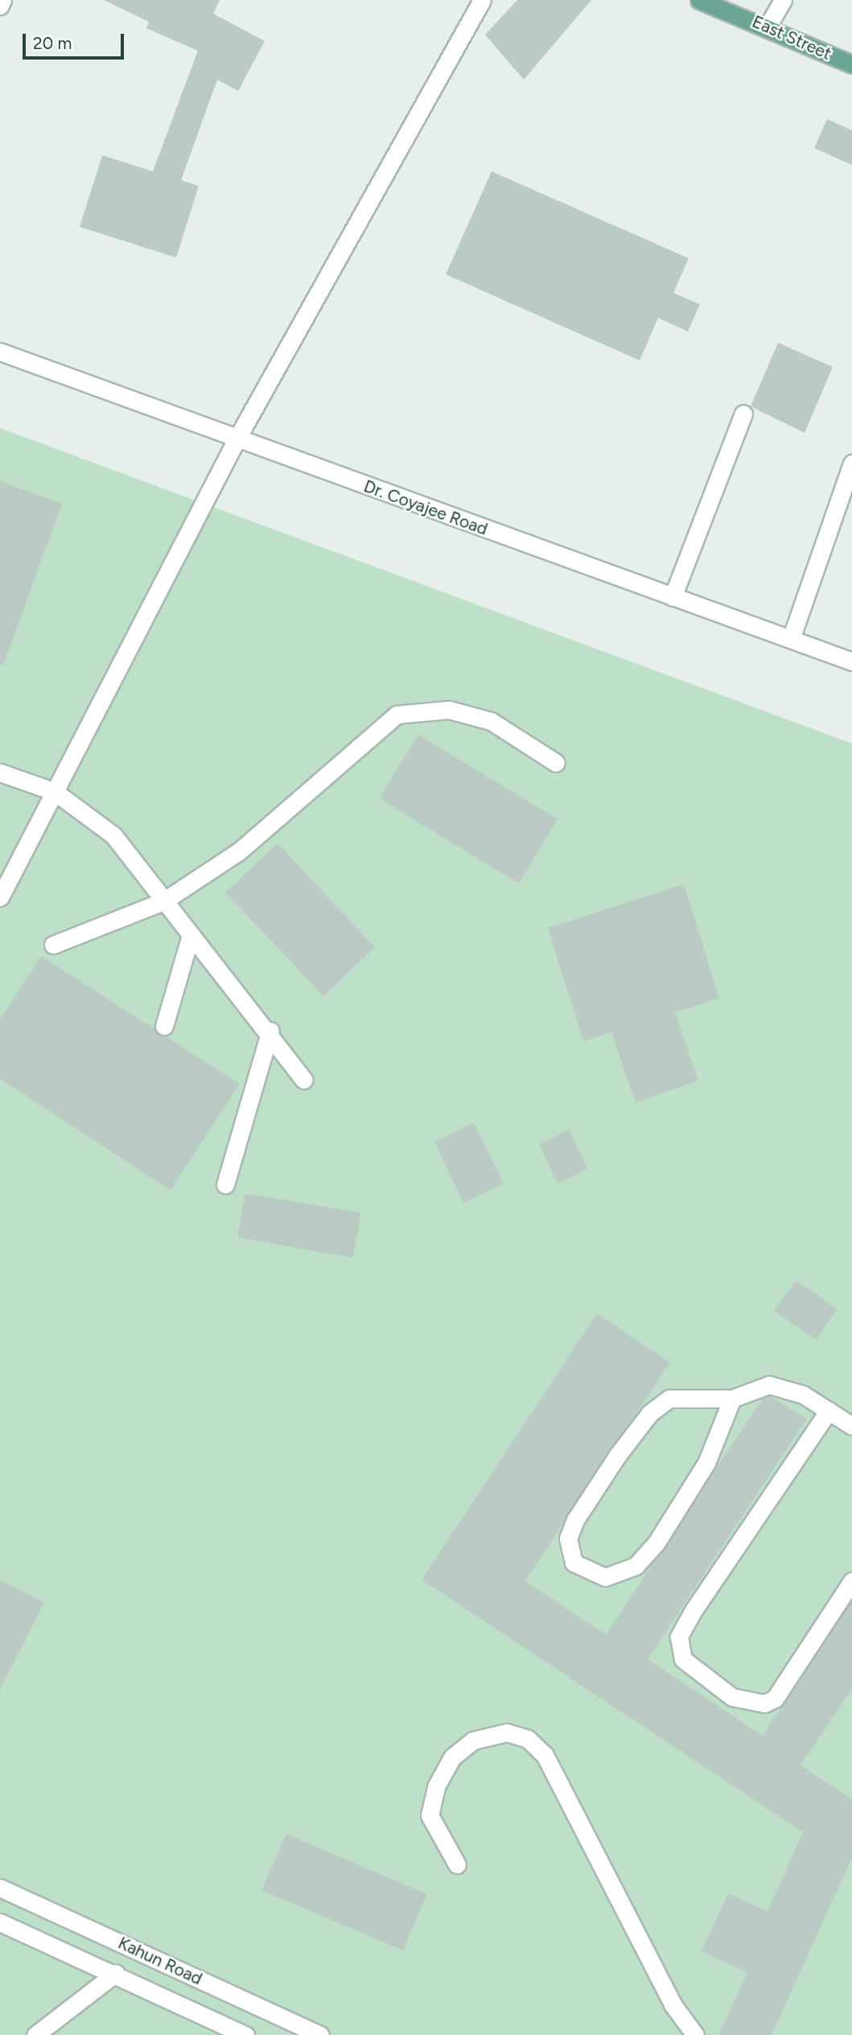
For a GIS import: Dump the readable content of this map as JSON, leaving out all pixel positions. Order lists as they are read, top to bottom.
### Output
{
  "streets": {
    "main road": ["East Street"],
    "street": ["Dr. Coyajee Road", "Kahun Road"]
  },
  "scale_bar": "20 m"
}
